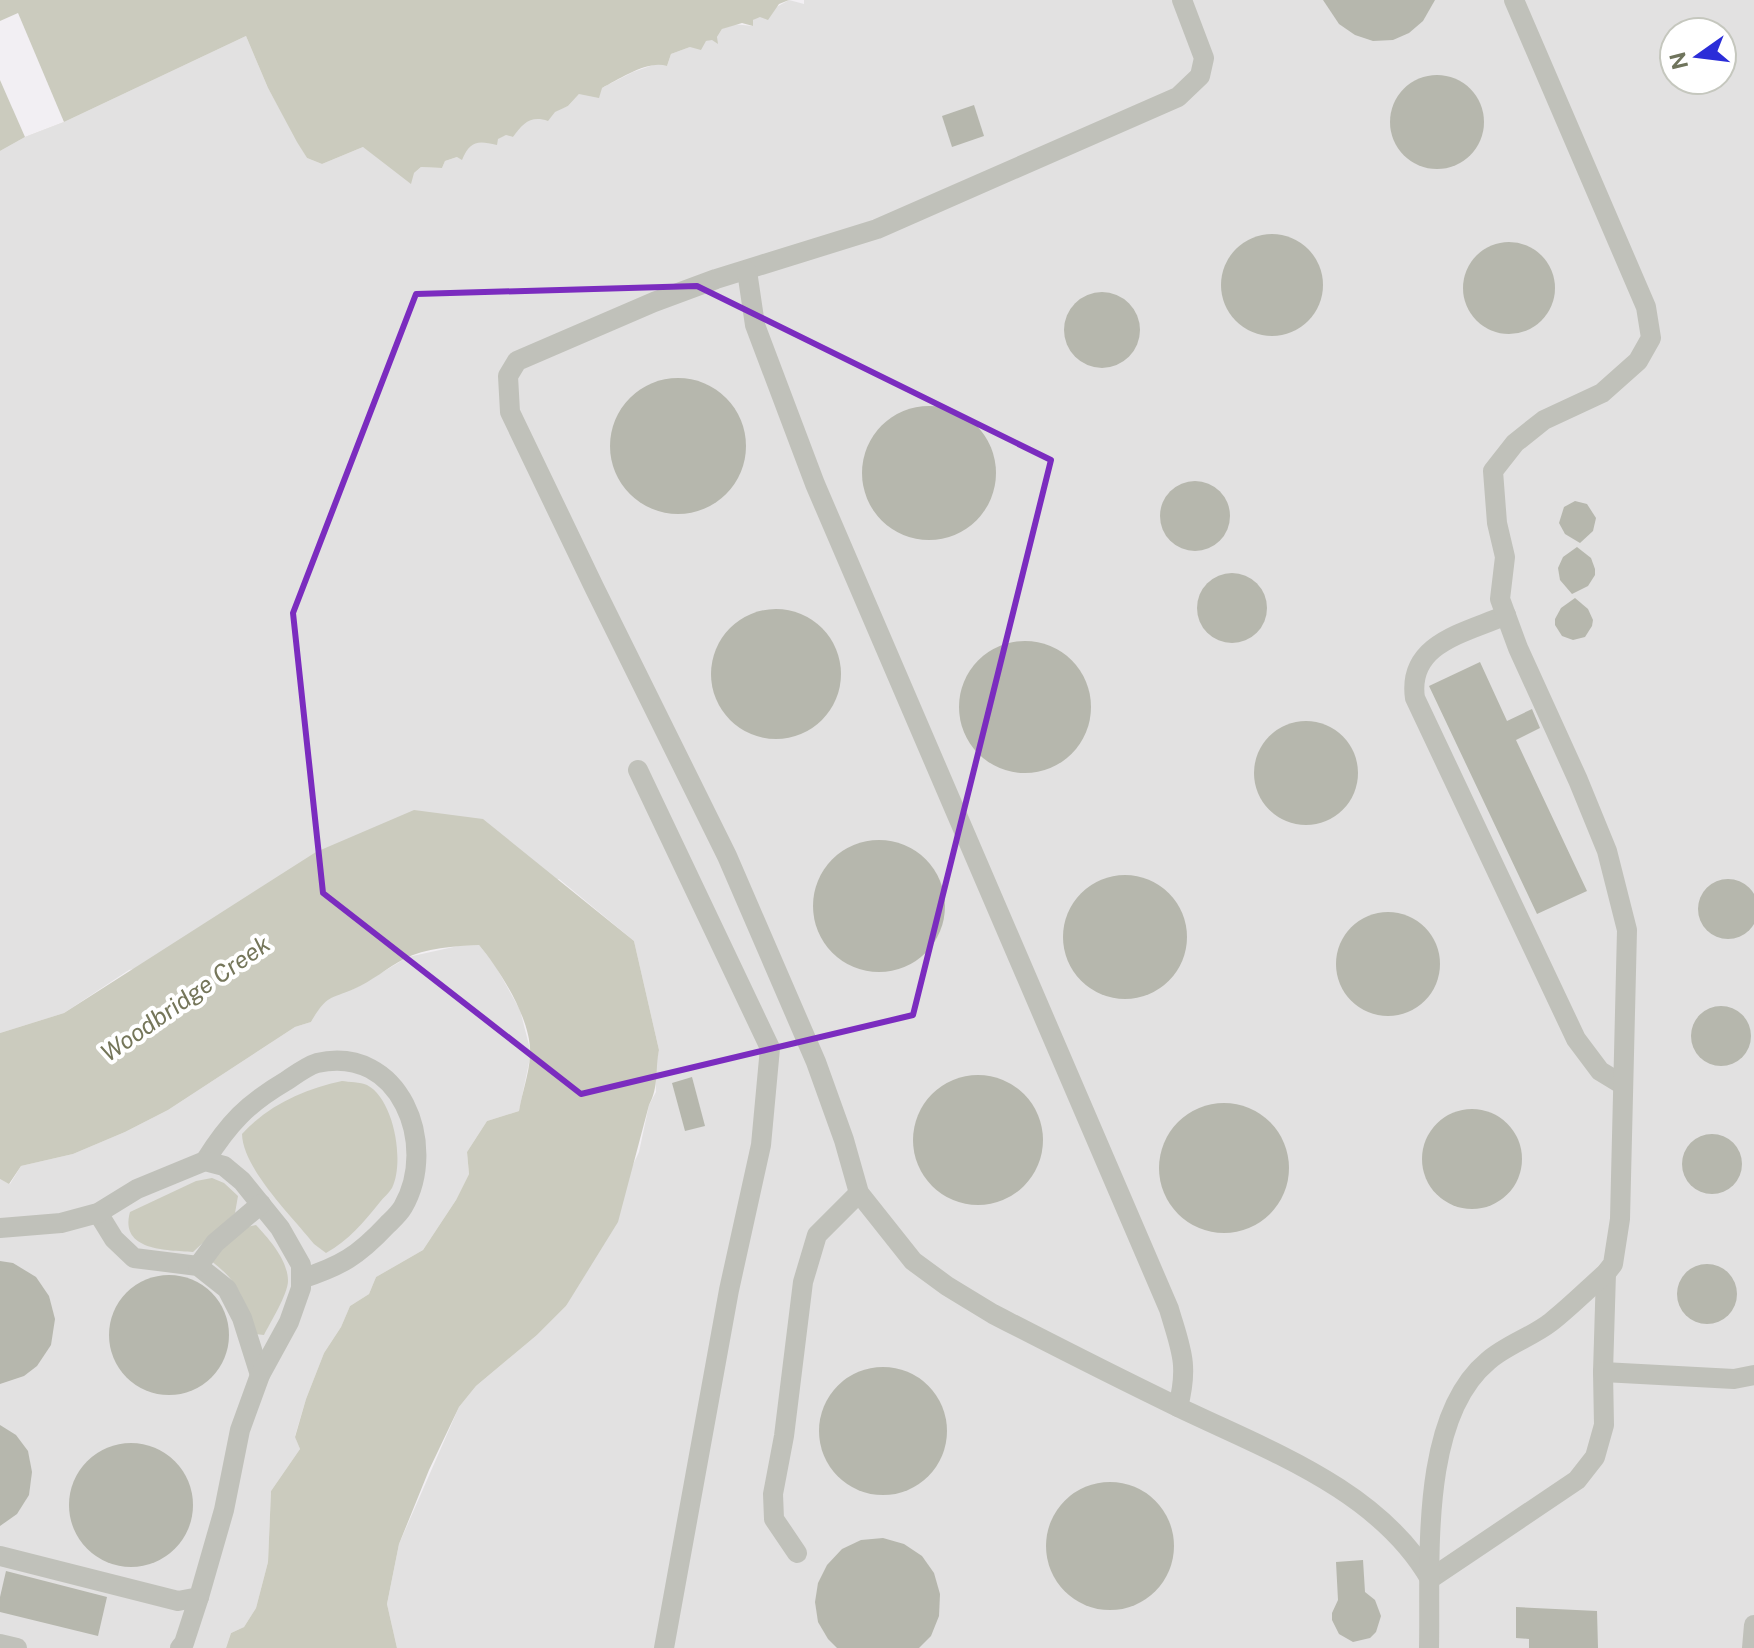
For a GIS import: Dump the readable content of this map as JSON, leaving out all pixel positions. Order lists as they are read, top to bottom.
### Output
{
  "water": ["Woodbridge Creek"],
  "north": "left"
}
